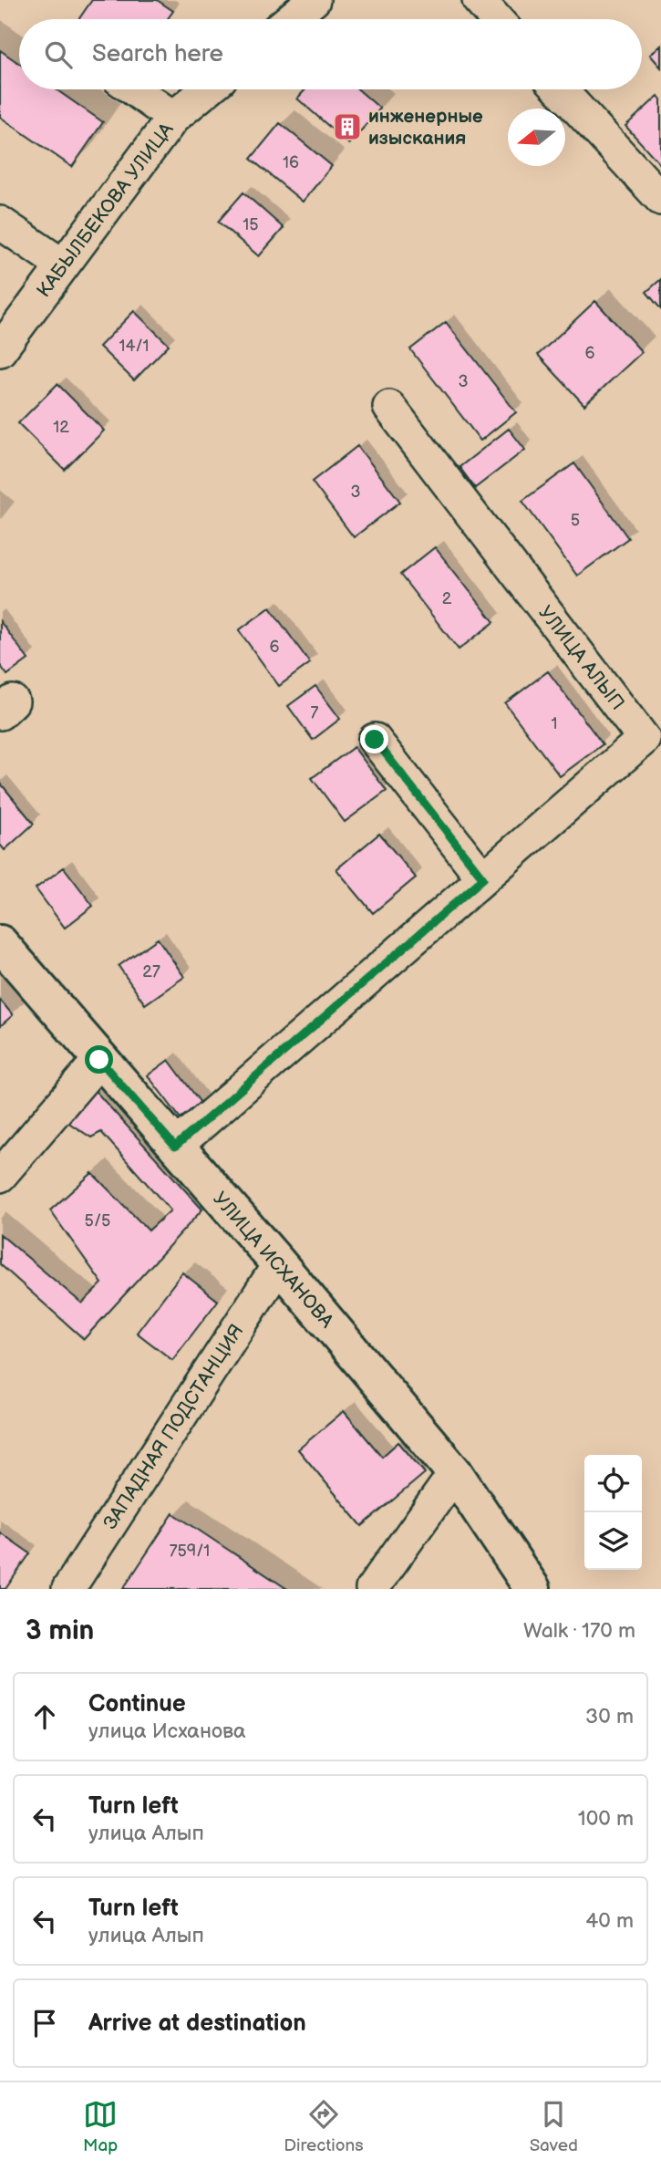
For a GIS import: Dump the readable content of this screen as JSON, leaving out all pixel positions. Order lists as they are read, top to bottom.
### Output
{
  "streets": {
    "main road": ["УЛИЦА ИСХАНОВА"],
    "street": ["КАБЫЛБЕКОВА УЛИЦА", "УЛИЦА АЛЫП", "ЗАПАДНАЯ ПОДСТАНЦИЯ"]
  },
  "crossings": [
    ["УЛИЦА АЛЫП", "УЛИЦА ИСХАНОВА"],
    ["УЛИЦА ИСХАНОВА", "ЗАПАДНАЯ ПОДСТАНЦИЯ"]
  ],
  "places": {
    "building": ["инженерные изыскания"]
  },
  "house_numbers": [
    "16",
    "15",
    "14/1",
    "6",
    "3",
    "12",
    "3",
    "5",
    "2",
    "6",
    "7",
    "1",
    "27",
    "5/5",
    "759/1"
  ],
  "north": "left",
  "page": {
    "search": "Search here",
    "heading": ["3 min", "Walk · 170 m"],
    "list": [
      ["Continue", "улица Исханова", "30 m"],
      ["Turn left", "улица Алып", "100 m"],
      ["Turn left", "улица Алып", "40 m"],
      "Arrive at destination"
    ],
    "nav": ["Map", "Directions", "Saved"]
  }
}
